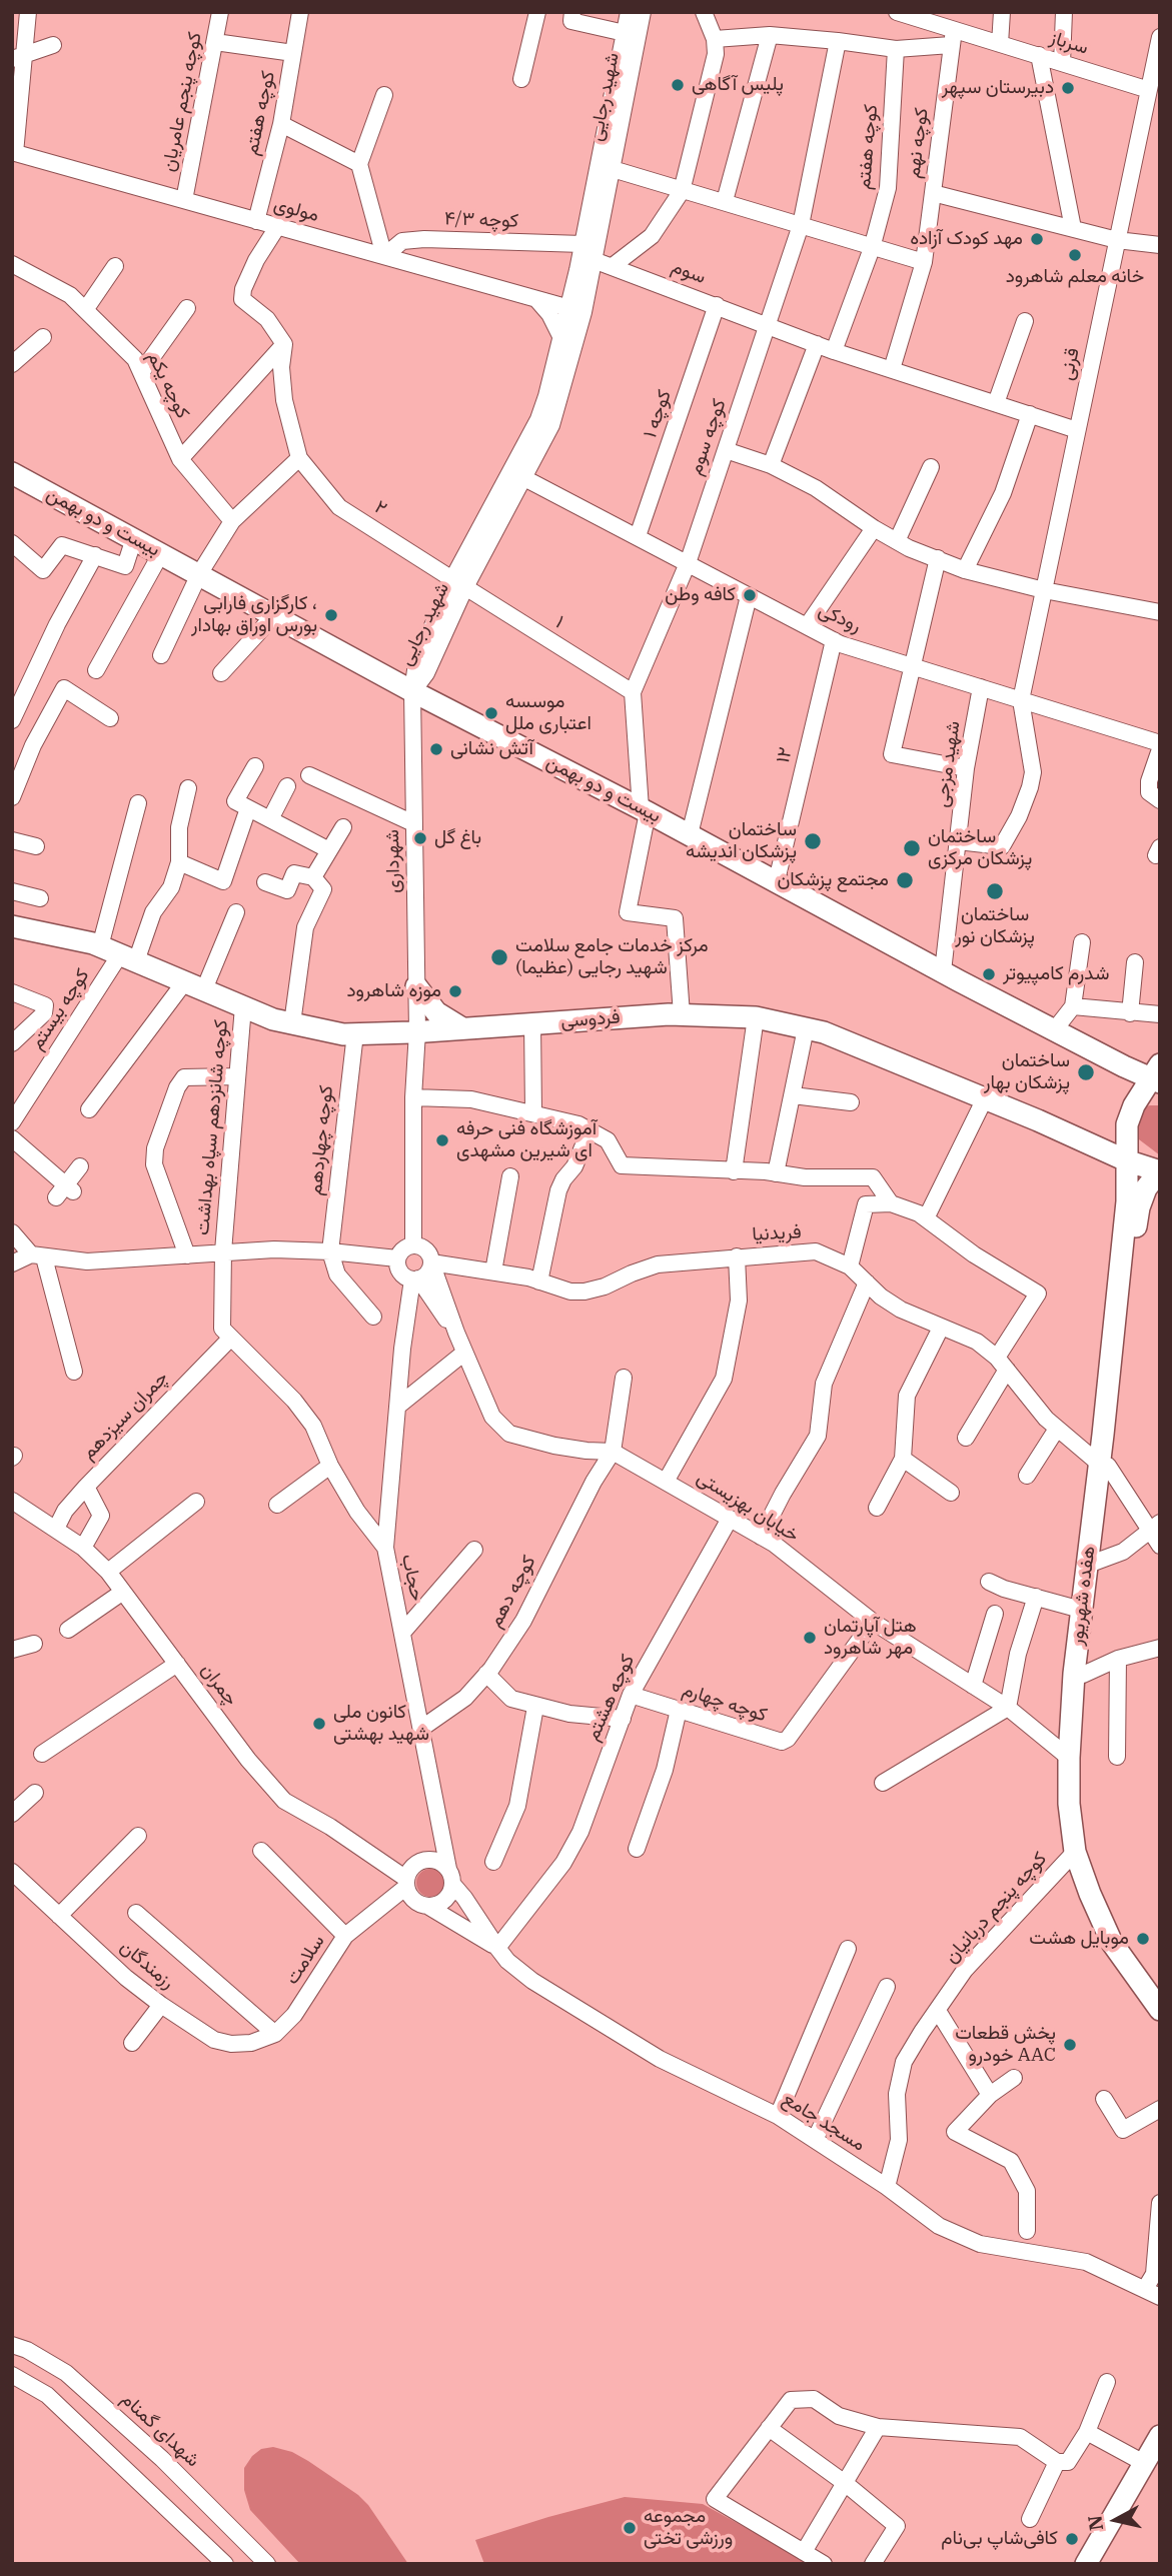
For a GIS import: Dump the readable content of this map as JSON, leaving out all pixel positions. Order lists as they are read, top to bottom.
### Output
{
  "streets": {
    "main road": ["بیست و دو بهمن", "فردوسی", "هفده شهریور"],
    "street": [
      "سرباز",
      "شهید رجایی",
      "کوچه پنجم عامریان",
      "کوچه هفتم",
      "کوچه نهم",
      "مولوی",
      "کوچه ۴/۳",
      "سوم",
      "قرنی",
      "کوچه یکم",
      "۱ کوچه",
      "کوچه سوم",
      "۲",
      "رودکی",
      "۱",
      "۱۲",
      "شهید مزجی",
      "شهرداری",
      "کوچه بیستم",
      "کوچه شانزدهم سپاه بهداشت",
      "کوچه چهاردهم",
      "فریدنیا",
      "چمران سیزدهم",
      "خیابان بهزیستی",
      "حجاب",
      "کوچه دهم",
      "چمران",
      "کوچه هشتم",
      "کوچه چهارم",
      "کوچه پنجم دربانیان",
      "سلامت",
      "رزمندگان",
      "مسجد جامع",
      "شهدای گمنام"
    ]
  },
  "crossings": [
    ["سرباز", "کوچه نهم"],
    ["سرباز", "قرنی"],
    ["شهید رجایی", "مولوی"],
    ["شهید رجایی", "کوچه ۴/۳"],
    ["شهید رجایی", "سوم"],
    ["شهید رجایی", "۲"],
    ["شهید رجایی", "بیست و دو بهمن"],
    ["شهید رجایی", "رودکی"],
    ["شهید رجایی", "۱"],
    ["شهید رجایی", "شهرداری"],
    ["کوچه پنجم عامریان", "مولوی"],
    ["کوچه هفتم", "مولوی"],
    ["مولوی", "کوچه ۴/۳"],
    ["سوم", "قرنی"],
    ["سوم", "۱ کوچه"],
    ["سوم", "کوچه سوم"],
    ["قرنی", "رودکی"],
    ["۱ کوچه", "رودکی"],
    ["کوچه سوم", "رودکی"],
    ["کوچه سوم", "۱"],
    ["۲", "۱"],
    ["بیست و دو بهمن", "۱۲"],
    ["بیست و دو بهمن", "شهید مزجی"],
    ["بیست و دو بهمن", "شهرداری"],
    ["بیست و دو بهمن", "هفده شهریور"],
    ["رودکی", "۱۲"],
    ["رودکی", "شهید مزجی"],
    ["شهرداری", "فردوسی"],
    ["کوچه بیستم", "فردوسی"],
    ["فردوسی", "کوچه شانزدهم سپاه بهداشت"],
    ["فردوسی", "کوچه چهاردهم"],
    ["فردوسی", "هفده شهریور"],
    ["کوچه شانزدهم سپاه بهداشت", "چمران سیزدهم"],
    ["فریدنیا", "خیابان بهزیستی"],
    ["فریدنیا", "حجاب"],
    ["فریدنیا", "هفده شهریور"],
    ["چمران سیزدهم", "چمران"],
    ["خیابان بهزیستی", "حجاب"],
    ["خیابان بهزیستی", "کوچه دهم"],
    ["خیابان بهزیستی", "هفده شهریور"],
    ["خیابان بهزیستی", "کوچه هشتم"],
    ["خیابان بهزیستی", "کوچه چهارم"],
    ["حجاب", "کوچه دهم"],
    ["حجاب", "چمران"],
    ["حجاب", "سلامت"],
    ["هفده شهریور", "کوچه پنجم دربانیان"],
    ["چمران", "کوچه هشتم"],
    ["چمران", "سلامت"],
    ["چمران", "مسجد جامع"],
    ["کوچه هشتم", "کوچه چهارم"],
    ["کوچه هشتم", "مسجد جامع"],
    ["کوچه پنجم دربانیان", "مسجد جامع"],
    ["سلامت", "رزمندگان"]
  ],
  "places": [
    "پلیس آگاهی",
    "دبیرستان سپهر",
    "مهد کودک آزاده",
    "خانه معلم شاهرود",
    "کافه وطن",
    "کارگزاری فارابی ، بورس اوراق بهادار",
    "موسسه اعتباری ملل",
    "آتش نشانی",
    "باغ گل",
    "ساختمان پزشکان اندیشه",
    "ساختمان پزشکان مرکزی",
    "مجتمع پزشکان",
    "ساختمان پزشکان نور",
    "مرکز خدمات جامع سلامت شهید رجایی (عظیما)",
    "شدرم کامپیوتر",
    "موزه شاهرود",
    "ساختمان پزشکان بهار",
    "آموزشگاه فنی حرفه ای شیرین مشهدی",
    "هتل آپارتمان مهر شاهرود",
    "کانون ملی شهید بهشتی",
    "موبایل هشت",
    "پخش قطعات خودرو AAC",
    "مجموعه ورزشی تختی",
    "کافی‌شاپ بی‌نام"
  ],
  "north": "left"
}
